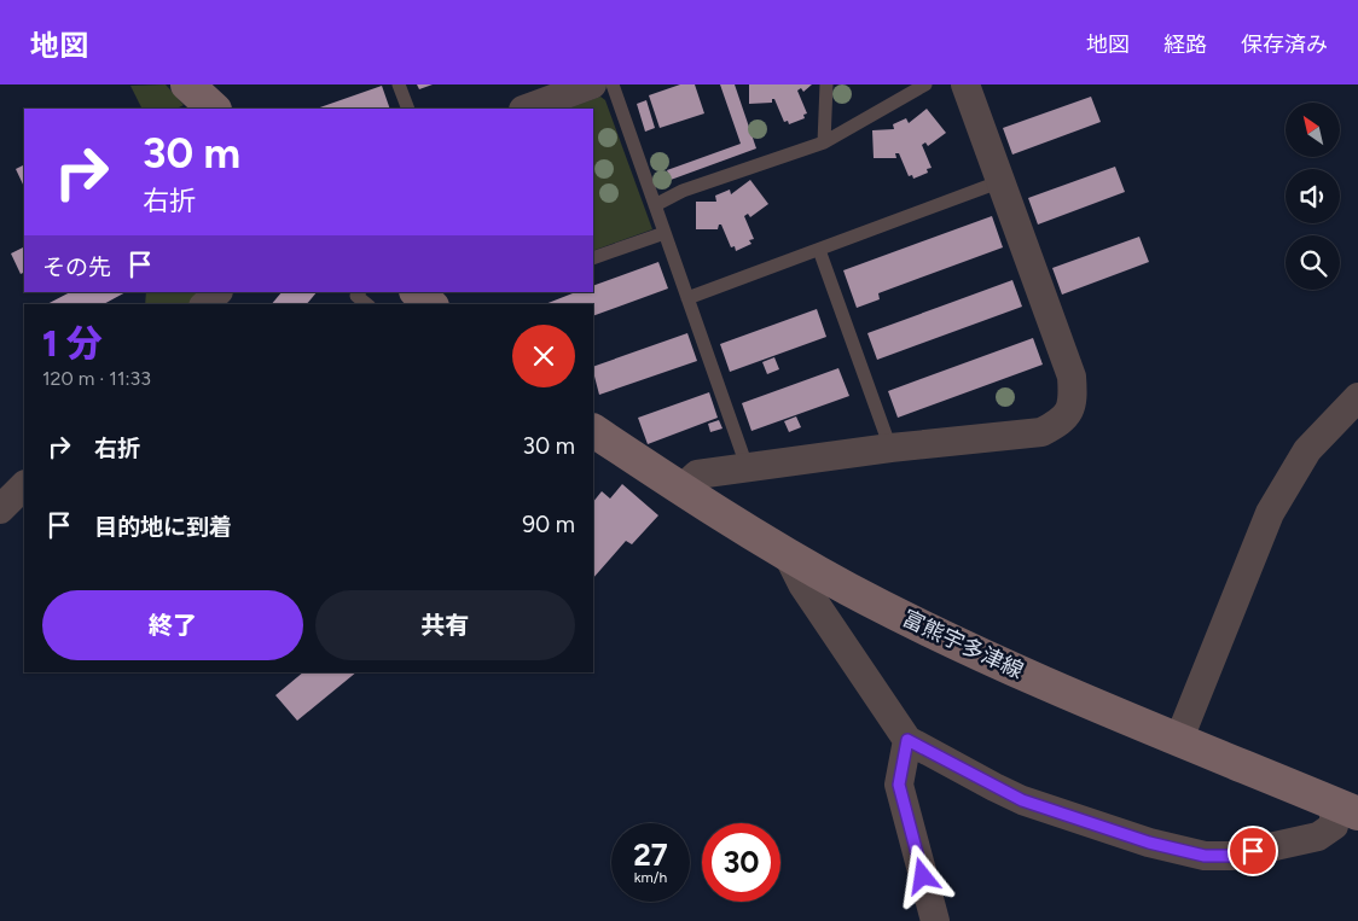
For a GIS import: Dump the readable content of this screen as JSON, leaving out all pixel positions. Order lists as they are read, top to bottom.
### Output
{
  "streets": {
    "main road": ["富熊宇多津線"]
  },
  "north": "top left",
  "page": {
    "header": "地図",
    "nav": ["地図", "経路", "保存済み"],
    "turn": ["30 m", "右折"],
    "then": "その先",
    "heading": ["1 分", "120 m · 11:33"],
    "list": [
      {
        "name": "右折",
        "value": "30 m"
      },
      {
        "name": "目的地に到着",
        "value": "90 m"
      }
    ],
    "buttons": ["終了", "共有"],
    "speed": "27 km/h",
    "limit": "30"
  }
}
